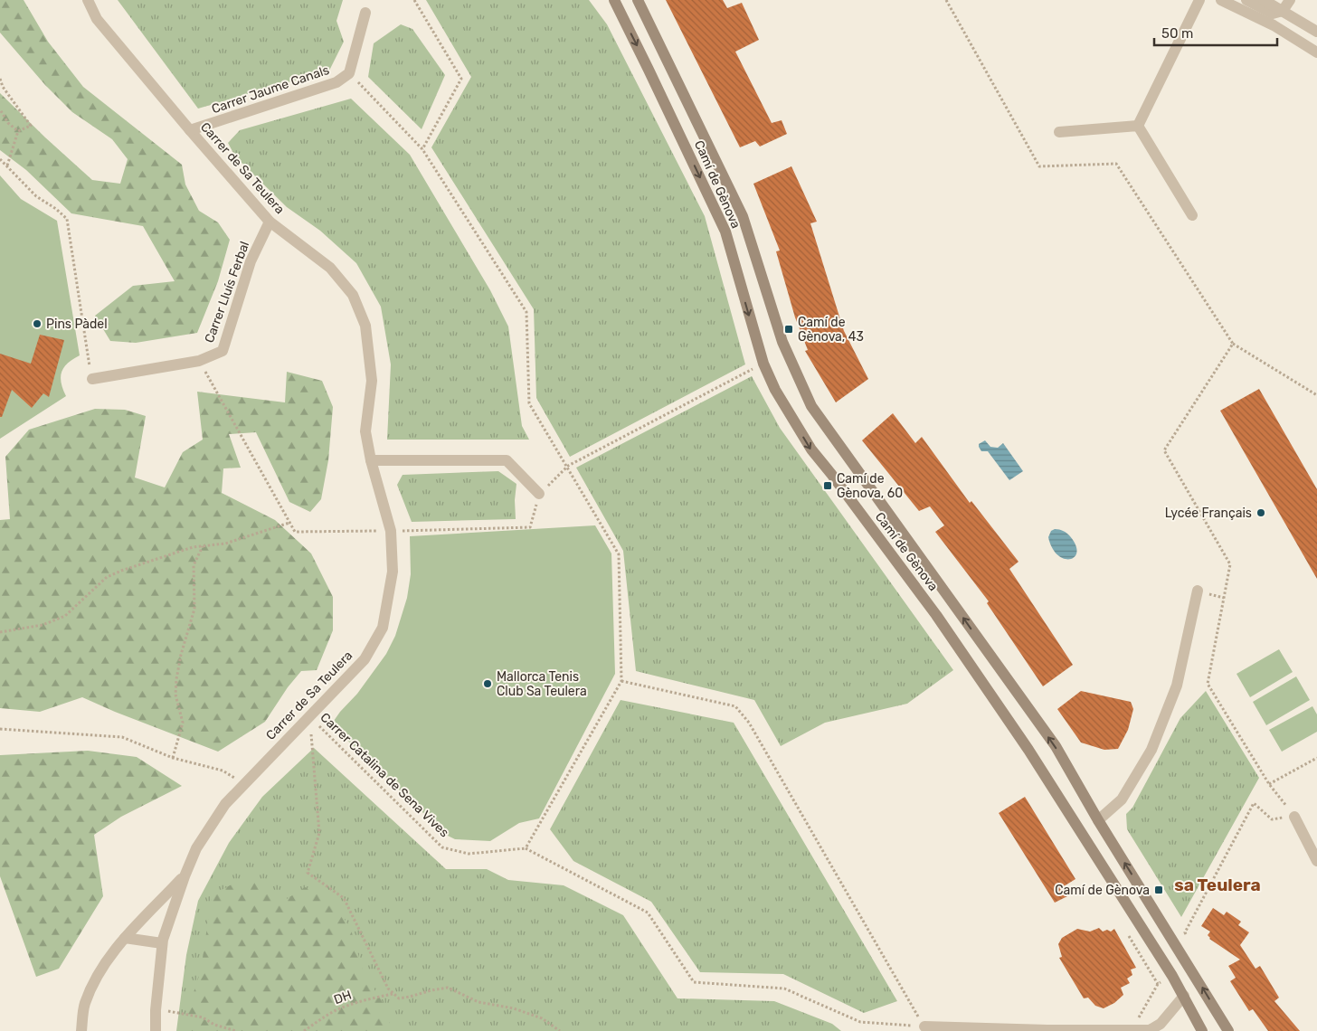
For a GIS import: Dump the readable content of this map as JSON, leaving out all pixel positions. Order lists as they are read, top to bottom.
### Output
{
  "streets": {
    "street": [
      "Carrer Jaume Canals",
      "Carrer de Sa Teulera",
      "Camí de Gènova",
      "Carrer Lluís Ferbal"
    ],
    "path": ["Carrer Catalina de Sena Vives", "DH"]
  },
  "crossings": [
    ["Carrer Jaume Canals", "Carrer de Sa Teulera"],
    ["Carrer de Sa Teulera", "Carrer Lluís Ferbal"],
    ["Carrer de Sa Teulera", "Carrer Catalina de Sena Vives"],
    ["Carrer Catalina de Sena Vives", "DH"]
  ],
  "districts": ["sa Teulera"],
  "places": {
    "other": ["Pins Pàdel", "Lycée Français", "Mallorca Tenis Club Sa Teulera"],
    "transit": ["Camí de Gènova, 43", "Camí de Gènova, 60", "Camí de Gènova"]
  },
  "scale_bar": "50 m"
}
